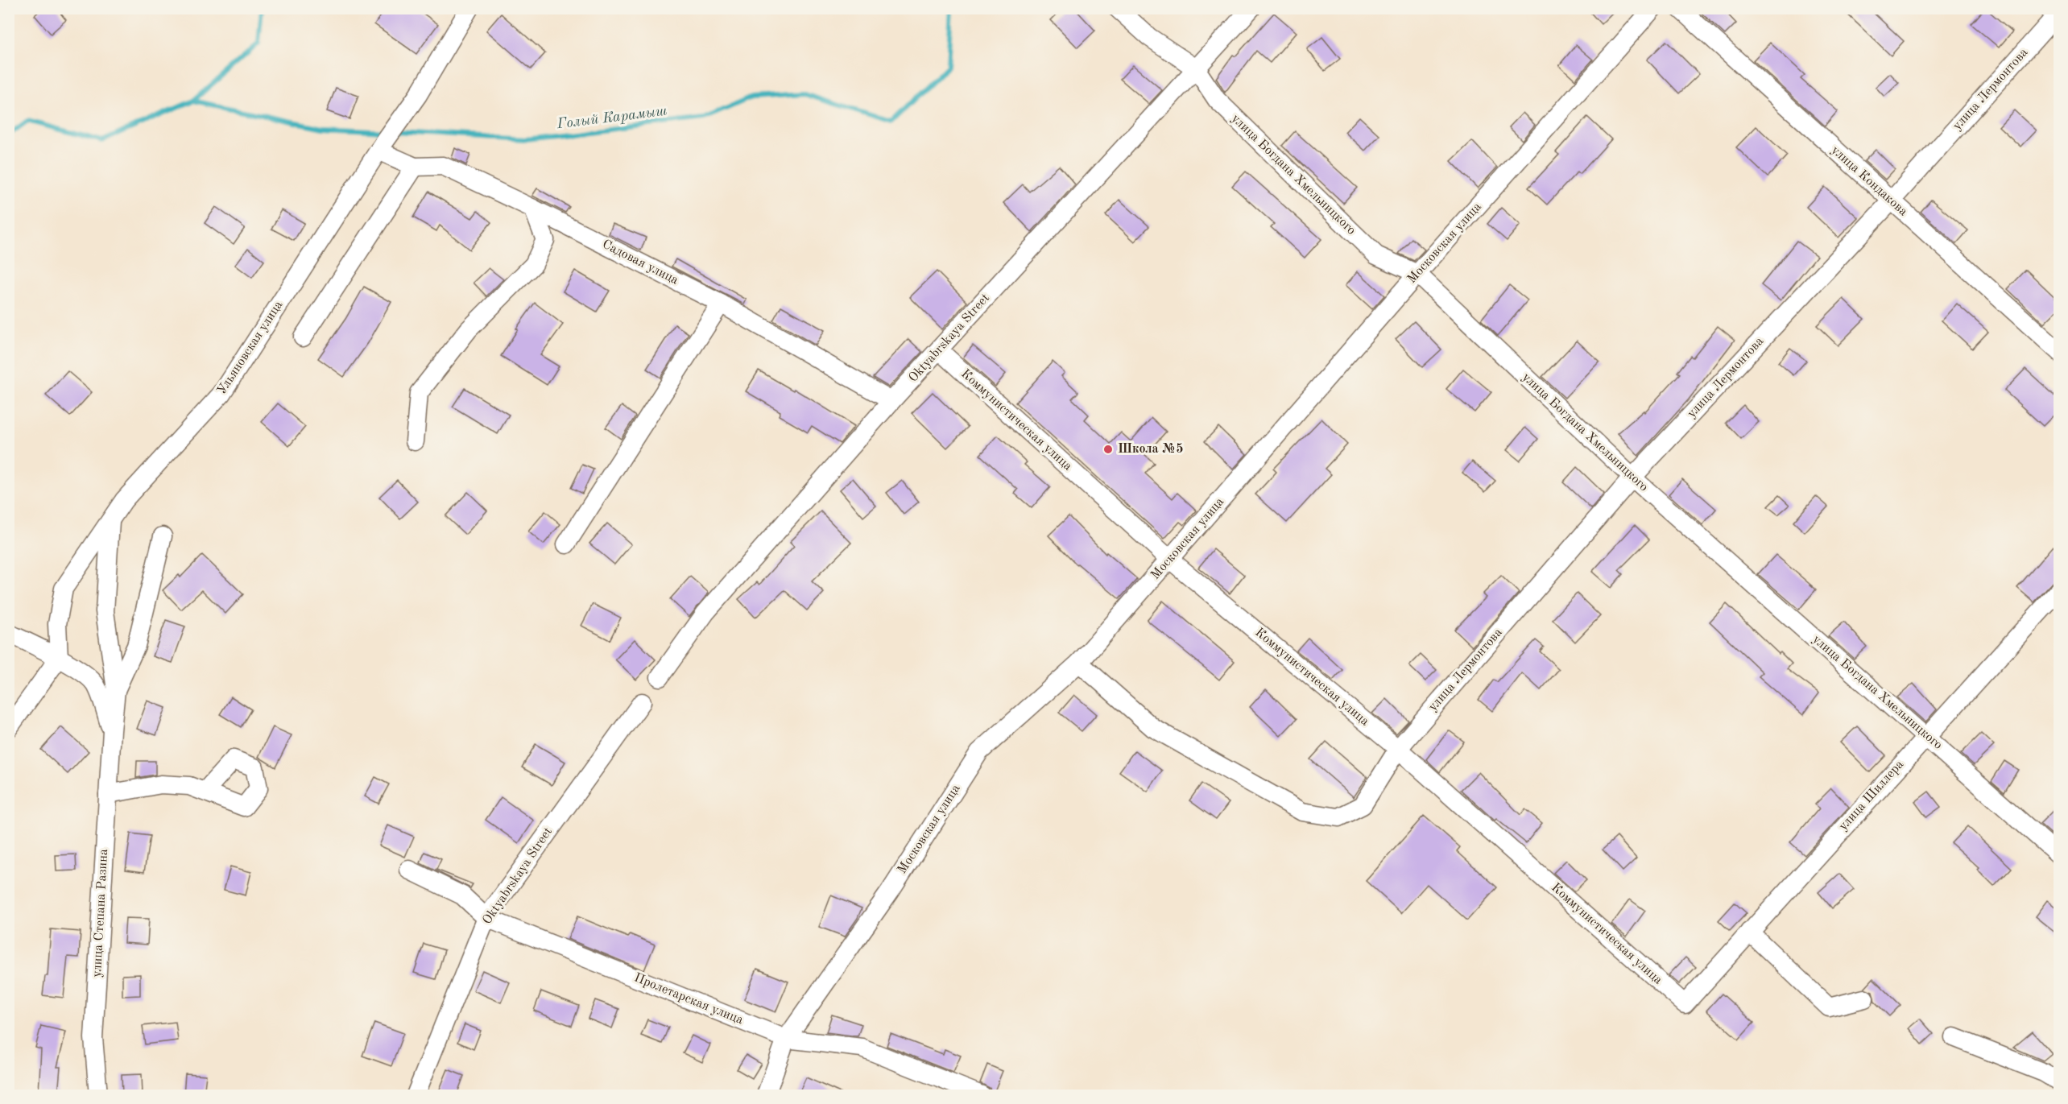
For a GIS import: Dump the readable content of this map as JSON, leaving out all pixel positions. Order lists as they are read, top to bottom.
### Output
{
  "streets": {
    "street": [
      "улица Лермонтова",
      "улица Богдана Хмельницкого",
      "улица Кондакова",
      "Московская улица",
      "Садовая улица",
      "Oktyabrskaya Street",
      "Ульяновская улица",
      "Коммунистическая улица",
      "улица Шиллера",
      "улица Степана Разина",
      "Пролетарская улица"
    ]
  },
  "crossings": [
    ["улица Лермонтова", "улица Богдана Хмельницкого"],
    ["улица Лермонтова", "улица Кондакова"],
    ["улица Лермонтова", "Московская улица"],
    ["улица Лермонтова", "Коммунистическая улица"],
    ["улица Богдана Хмельницкого", "Московская улица"],
    ["улица Богдана Хмельницкого", "Oktyabrskaya Street"],
    ["улица Богдана Хмельницкого", "улица Шиллера"],
    ["Московская улица", "Коммунистическая улица"],
    ["Московская улица", "Пролетарская улица"],
    ["Садовая улица", "Oktyabrskaya Street"],
    ["Садовая улица", "Ульяновская улица"],
    ["Oktyabrskaya Street", "Коммунистическая улица"],
    ["Oktyabrskaya Street", "Пролетарская улица"],
    ["Коммунистическая улица", "улица Шиллера"]
  ],
  "water": ["Голый Карамыш"],
  "places": ["Школа №5"]
}
